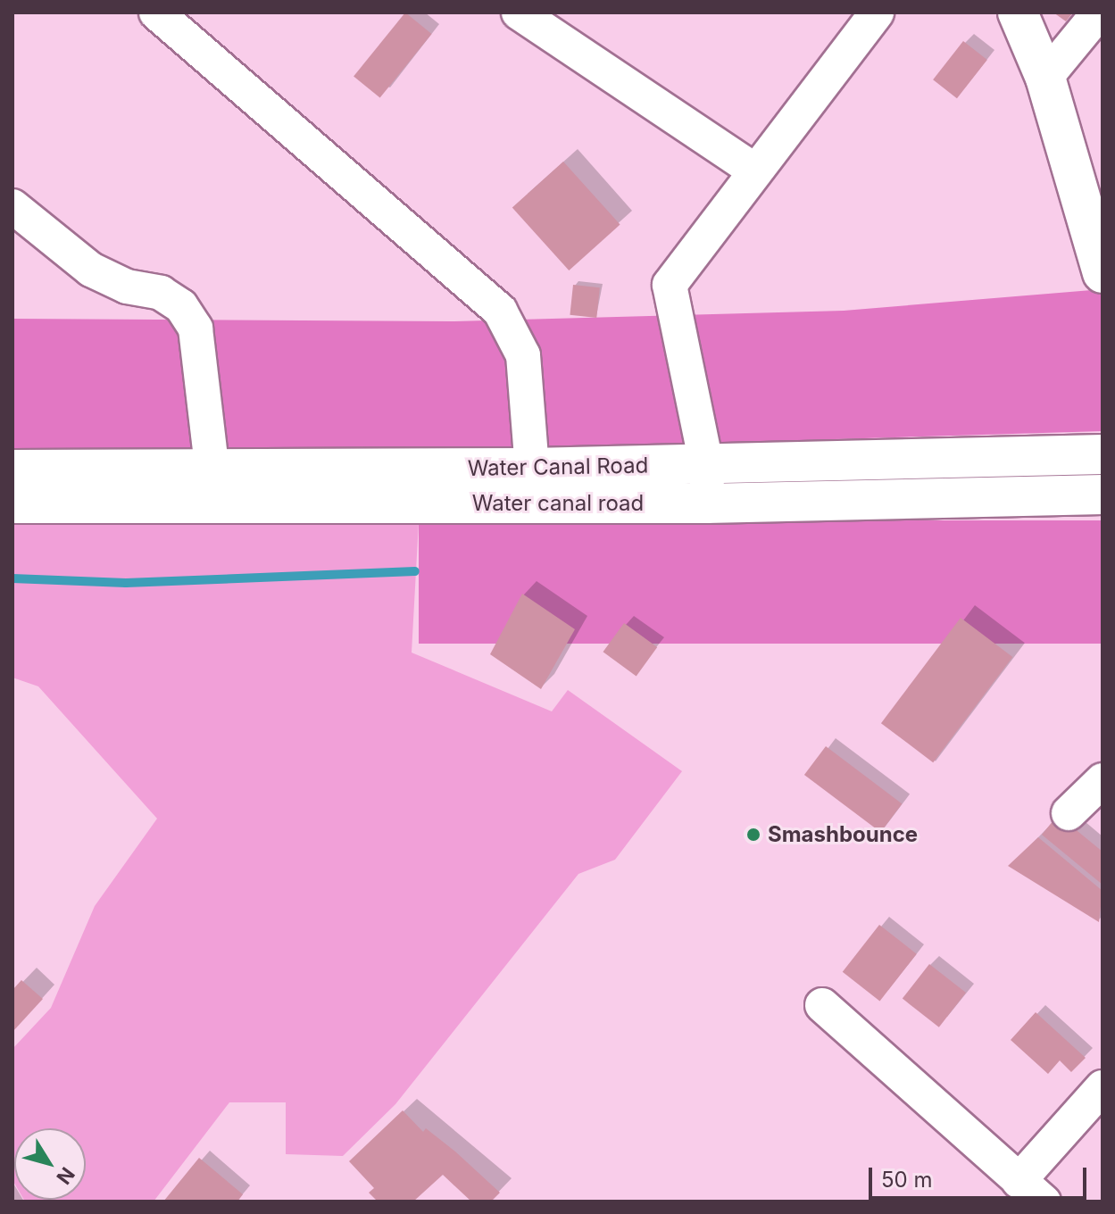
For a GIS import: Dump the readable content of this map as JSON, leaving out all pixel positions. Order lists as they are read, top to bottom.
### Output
{
  "streets": {
    "main road": ["Water Canal Road", "Water canal road"]
  },
  "crossings": [
    ["Water Canal Road", "Water canal road"]
  ],
  "places": ["Smashbounce"],
  "scale_bar": "50 m",
  "north": "bottom right"
}
